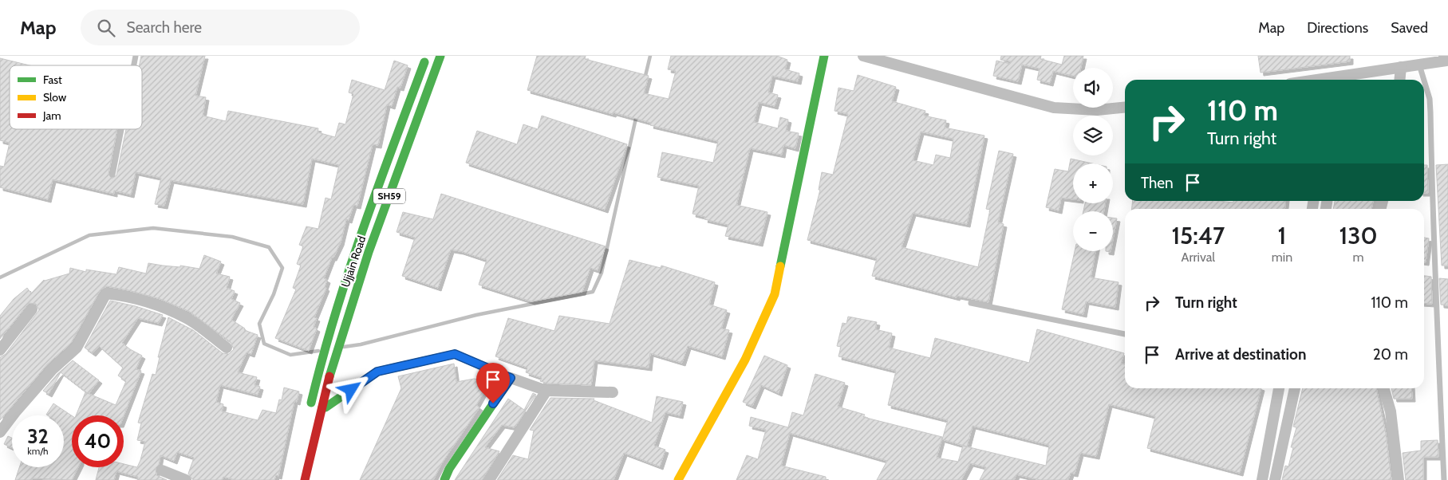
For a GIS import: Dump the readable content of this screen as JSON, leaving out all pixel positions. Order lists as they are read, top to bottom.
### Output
{
  "streets": {
    "main road": ["SH59", "Ujjain Road"]
  },
  "legend": ["Fast", "Slow", "Jam"],
  "page": {
    "header": "Map",
    "search": "Search here",
    "nav": ["Map", "Directions", "Saved"],
    "map_buttons": ["+", "−"],
    "turn": ["110 m", "Turn right"],
    "then": "Then",
    "eta": [
      "15:47",
      "Arrival",
      "1",
      "min",
      "130",
      "m"
    ],
    "list": [
      {
        "name": "Turn right",
        "value": "110 m"
      },
      {
        "name": "Arrive at destination",
        "value": "20 m"
      }
    ],
    "speed": "32 km/h",
    "limit": "40"
  }
}
